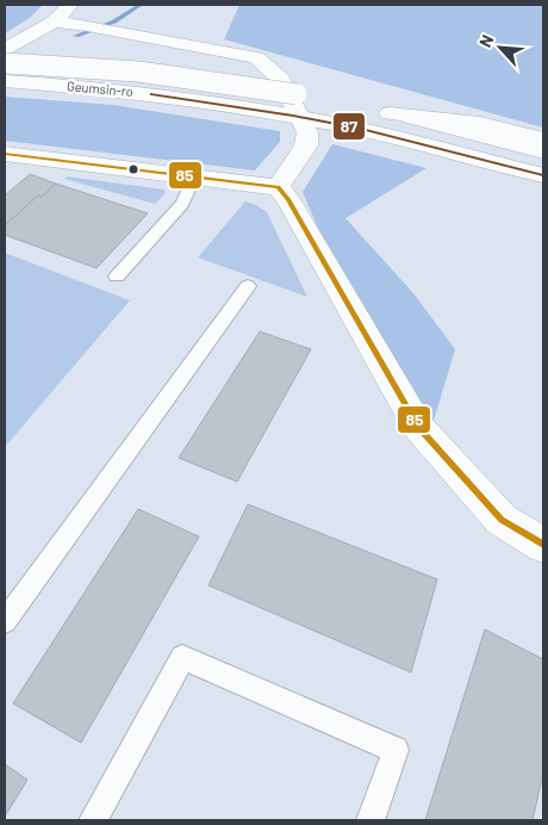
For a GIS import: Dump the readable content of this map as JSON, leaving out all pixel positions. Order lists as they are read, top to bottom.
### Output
{
  "streets": {
    "main road": ["Geumsin-ro"]
  },
  "lines": ["transit line 87", "transit line 85"],
  "north": "top left"
}
